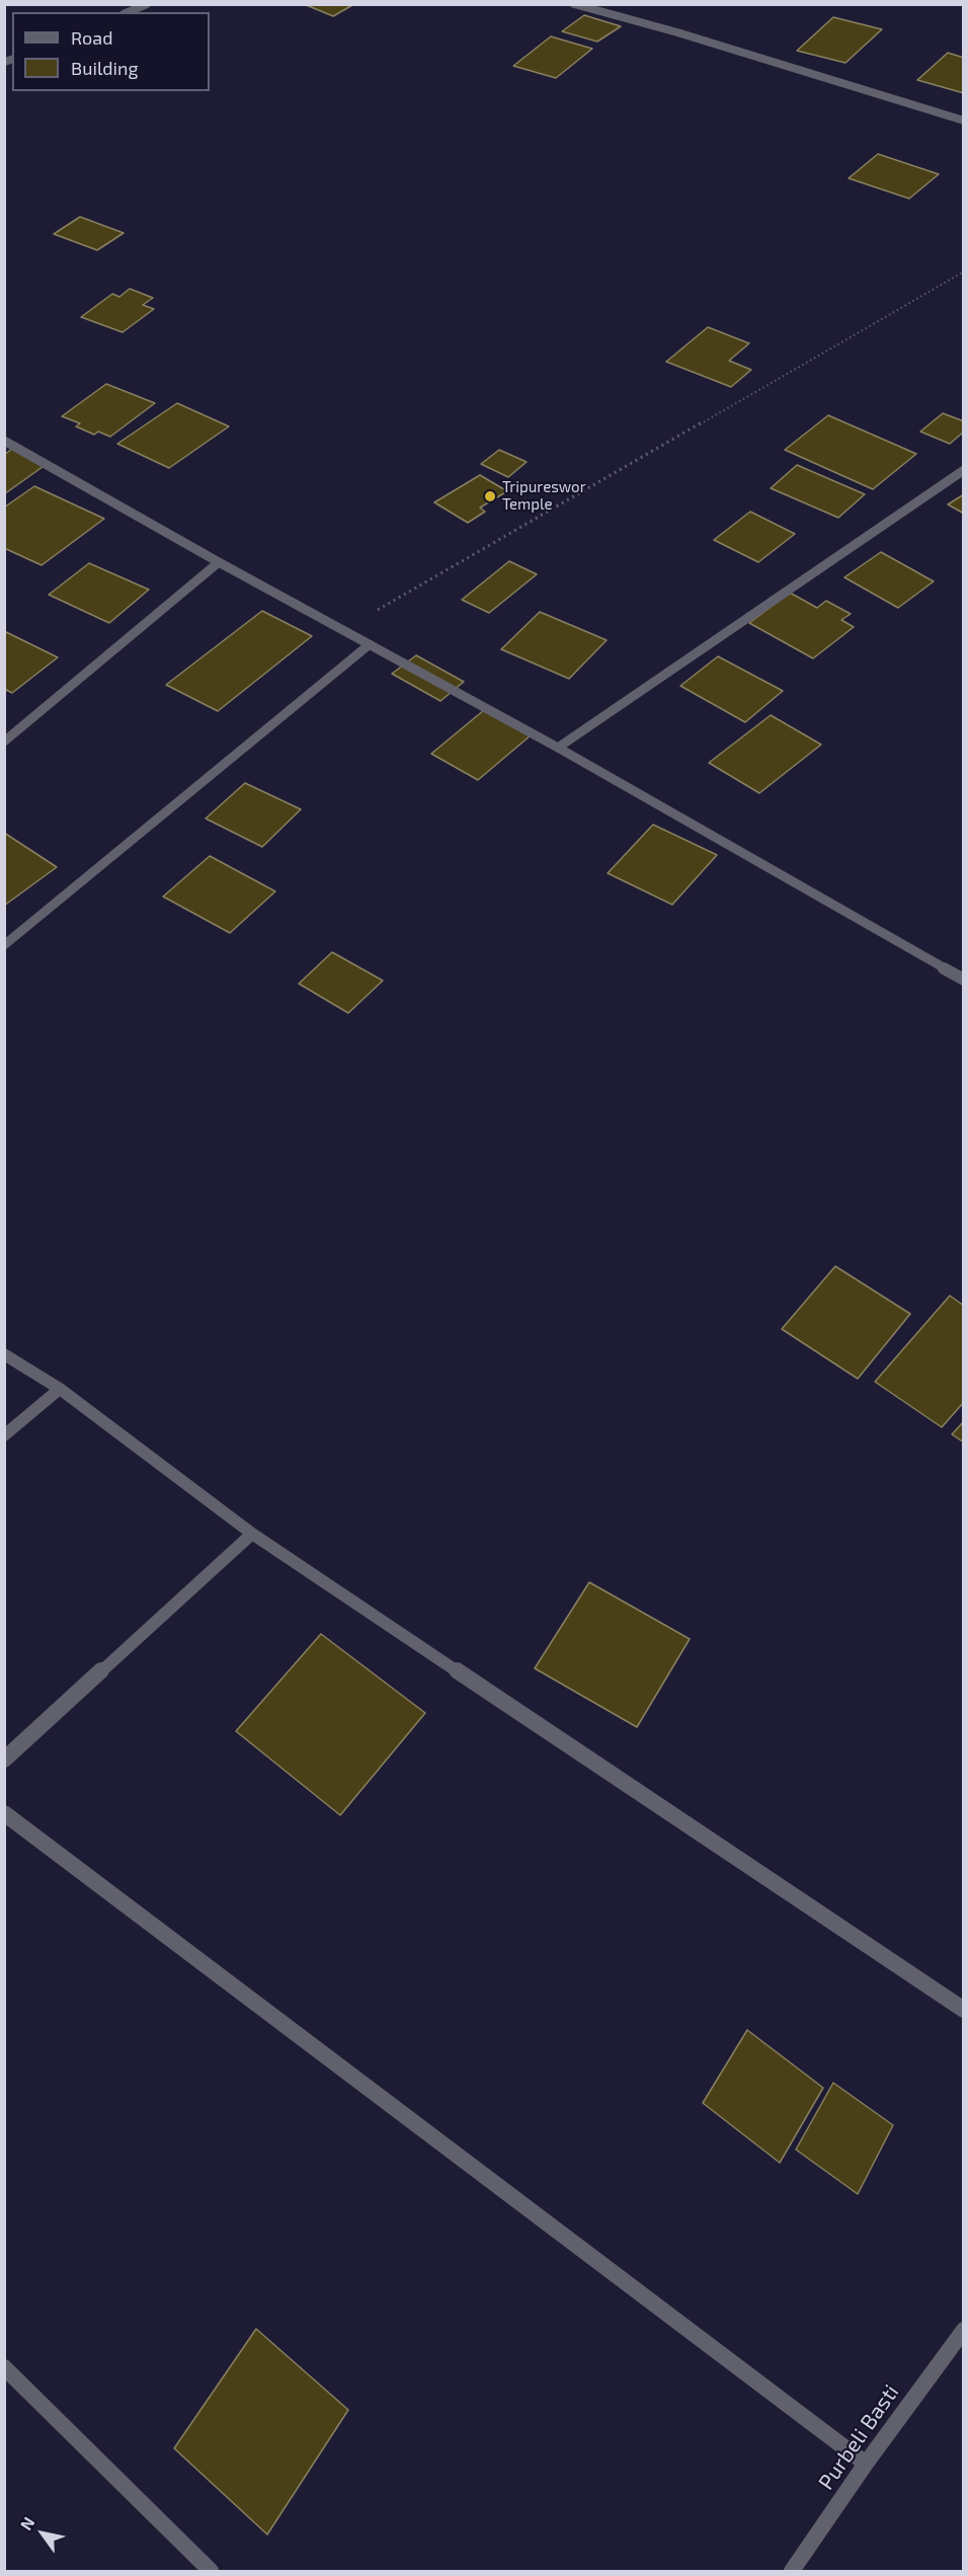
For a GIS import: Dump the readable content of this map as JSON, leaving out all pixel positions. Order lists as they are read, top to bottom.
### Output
{
  "streets": {
    "street": ["Purbeli Basti"]
  },
  "places": ["Tripureswor Temple"],
  "legend": ["Road", "Building"],
  "north": "top left"
}
